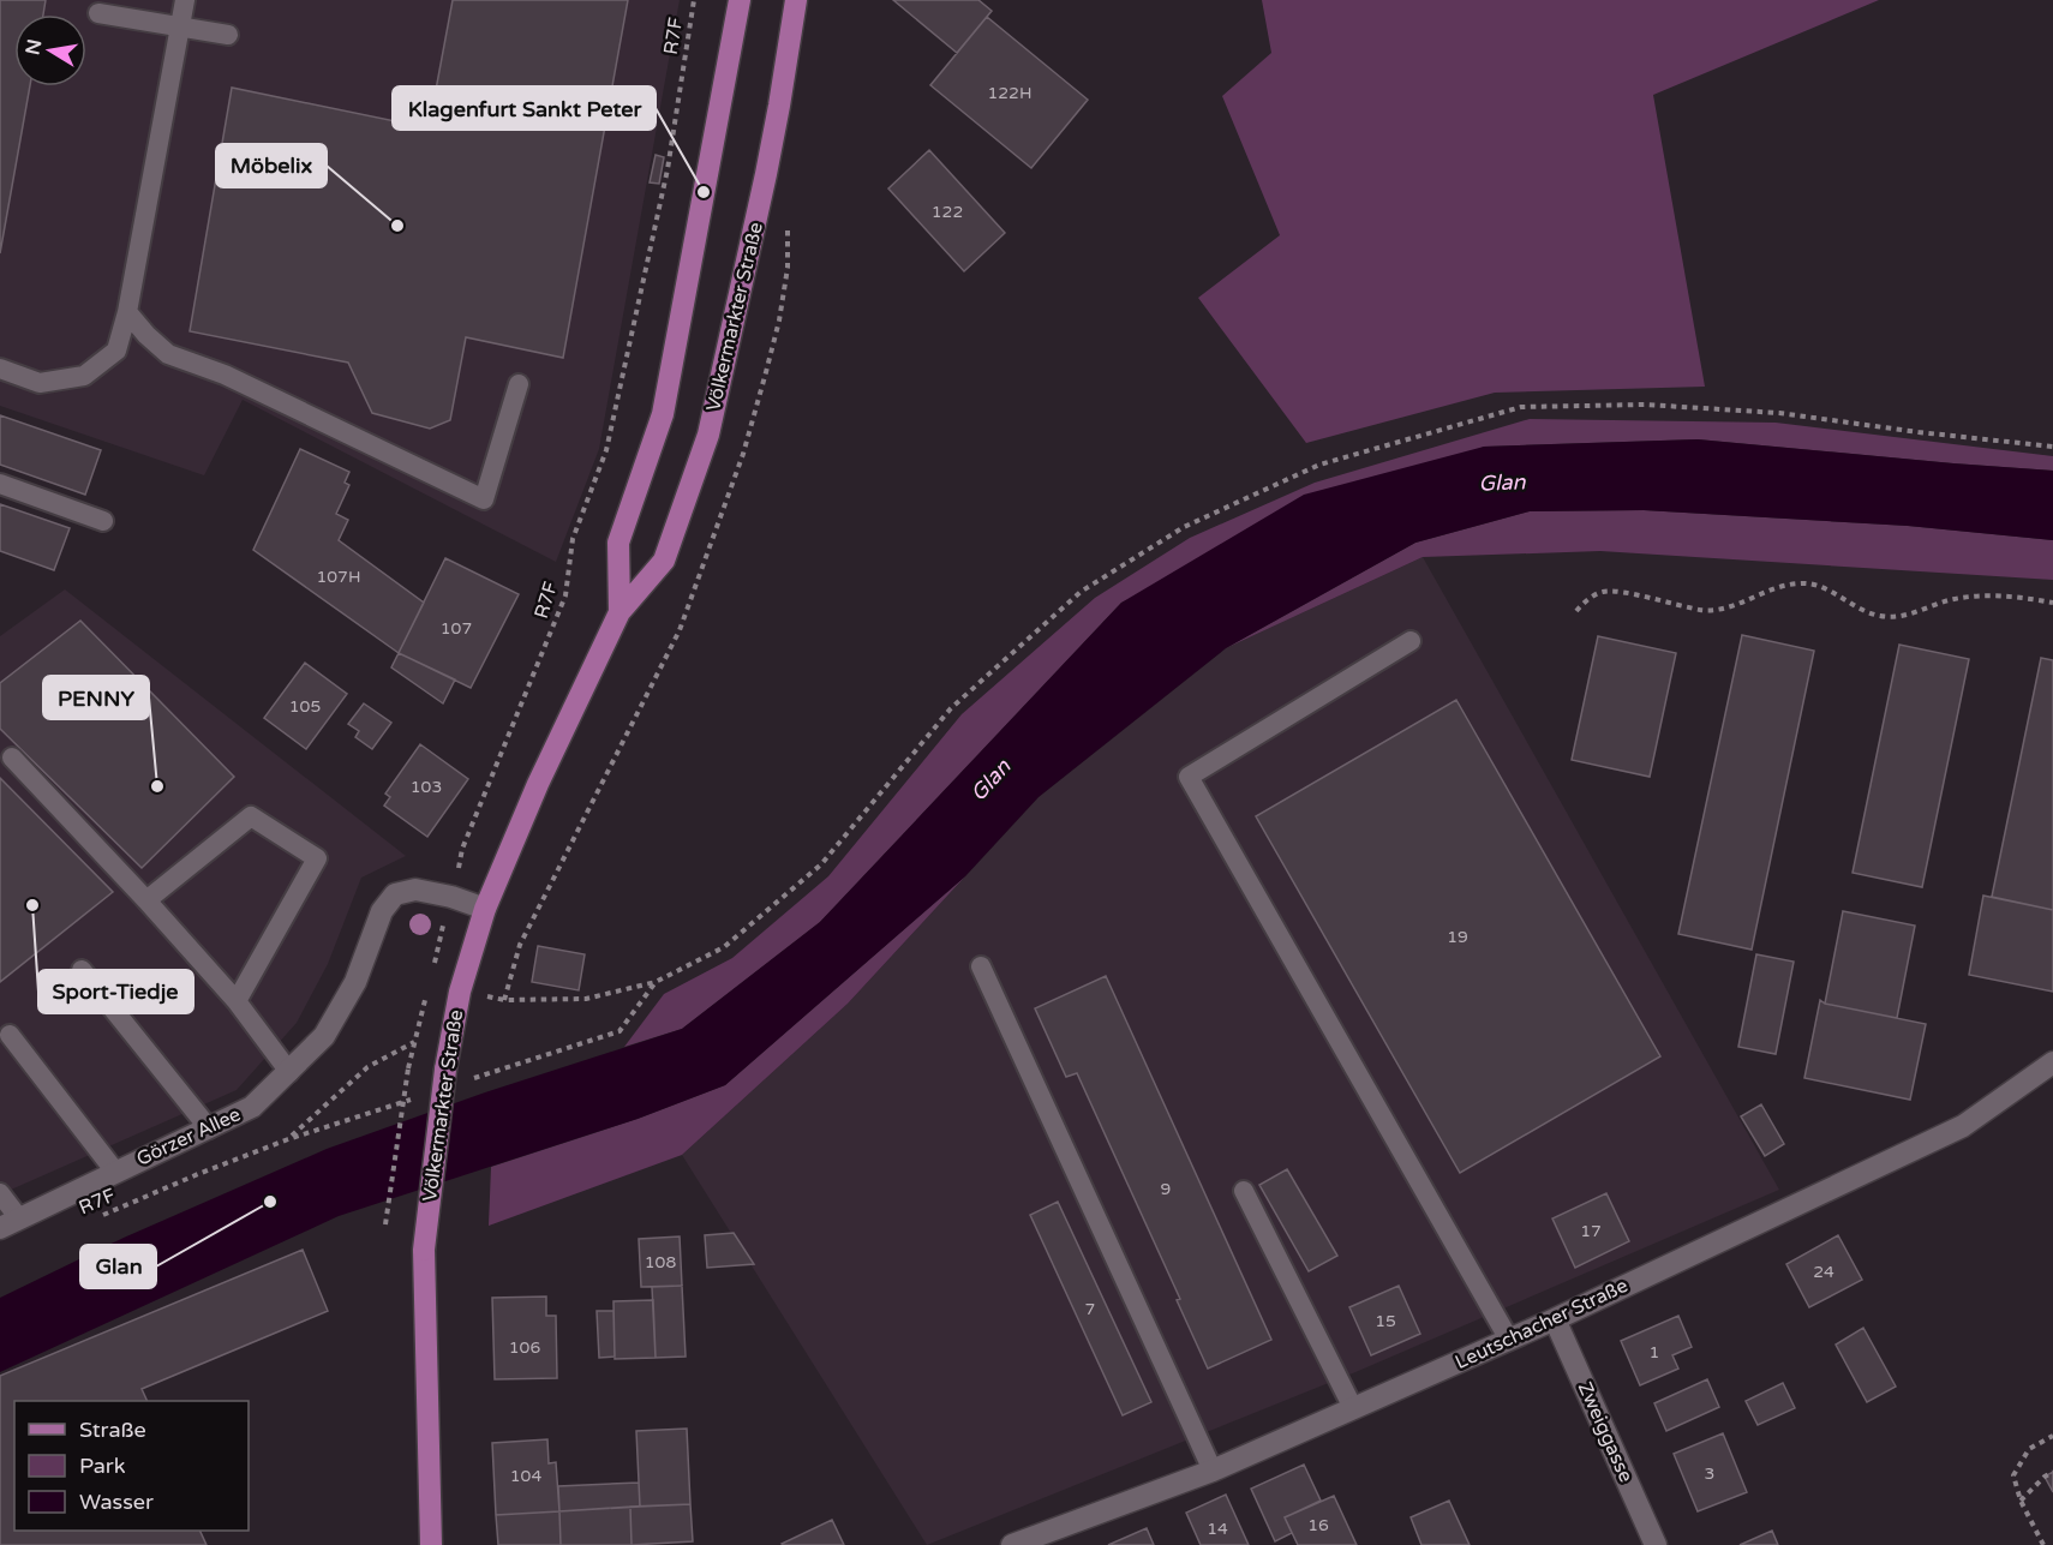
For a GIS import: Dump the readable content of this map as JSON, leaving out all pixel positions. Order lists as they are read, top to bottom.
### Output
{
  "streets": {
    "main road": ["Völkermarkter Straße"],
    "street": ["Görzer Allee", "Leutschacher Straße", "Zweiggasse"],
    "path": ["R7F"]
  },
  "crossings": [
    ["R7F", "Görzer Allee"],
    ["Völkermarkter Straße", "Görzer Allee"],
    ["Leutschacher Straße", "Zweiggasse"]
  ],
  "water": ["Glan"],
  "places": [
    "Klagenfurt Sankt Peter",
    "Möbelix",
    "PENNY",
    "Sport-Tiedje",
    "Glan"
  ],
  "house_numbers": [
    "122H",
    "122",
    "107H",
    "107",
    "105",
    "103",
    "19",
    "9",
    "17",
    "108",
    "24",
    "7",
    "15",
    "106",
    "1",
    "3",
    "104",
    "16",
    "14"
  ],
  "legend": ["Straße", "Park", "Wasser"],
  "north": "left"
}
